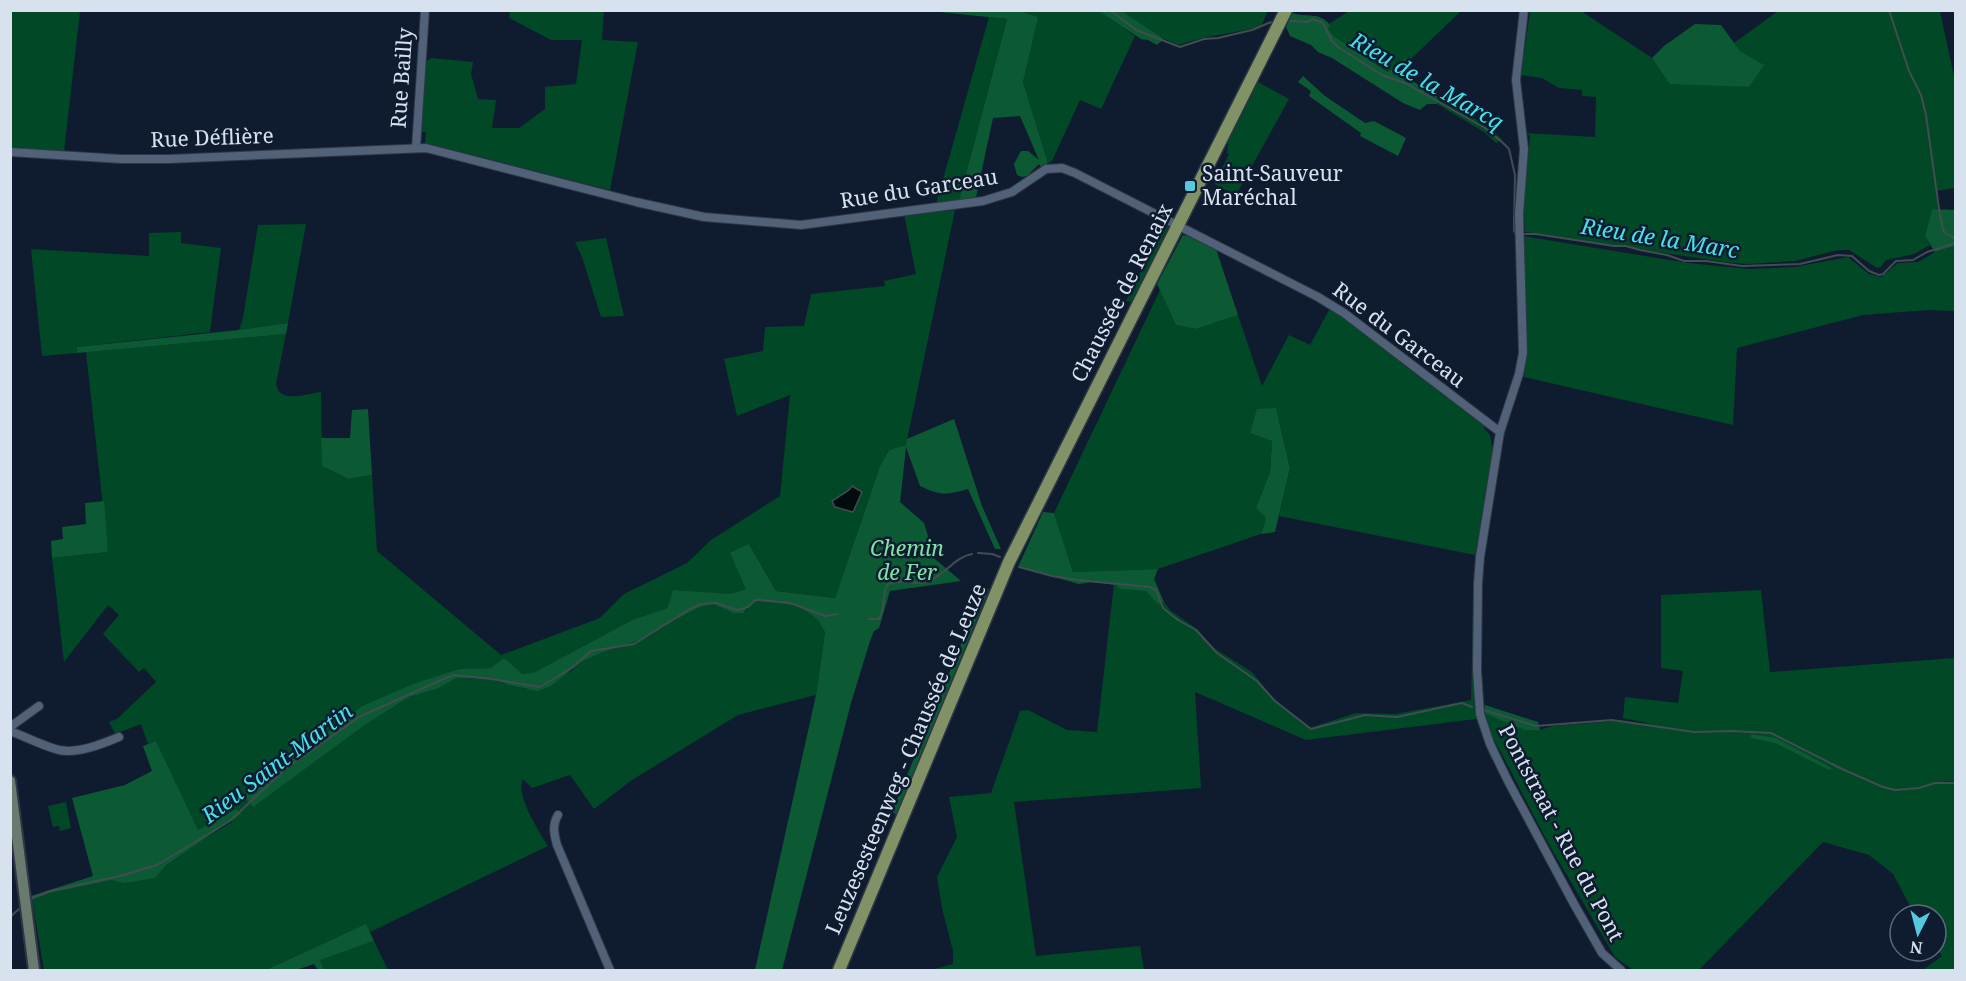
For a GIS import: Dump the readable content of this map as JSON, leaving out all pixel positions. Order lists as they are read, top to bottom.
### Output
{
  "streets": {
    "main road": ["Chaussée de Renaix", "Leuzesesteenweg - Chaussée de Leuze"],
    "street": [
      "Rue Bailly",
      "Rue Déflière",
      "Rue du Garceau",
      "Pontstraat - Rue du Pont"
    ]
  },
  "crossings": [
    ["Rue Bailly", "Rue Déflière"],
    ["Rue Bailly", "Rue du Garceau"],
    ["Rue Déflière", "Rue du Garceau"],
    ["Rue du Garceau", "Chaussée de Renaix"],
    ["Rue du Garceau", "Pontstraat - Rue du Pont"],
    ["Chaussée de Renaix", "Leuzesesteenweg - Chaussée de Leuze"]
  ],
  "water": ["Rieu de la Marcq", "Rieu de la Marc", "Rieu Saint-Martin"],
  "parks": ["Chemin de Fer"],
  "places": {
    "transit": ["Saint-Sauveur Maréchal"]
  },
  "north": "bottom"
}
